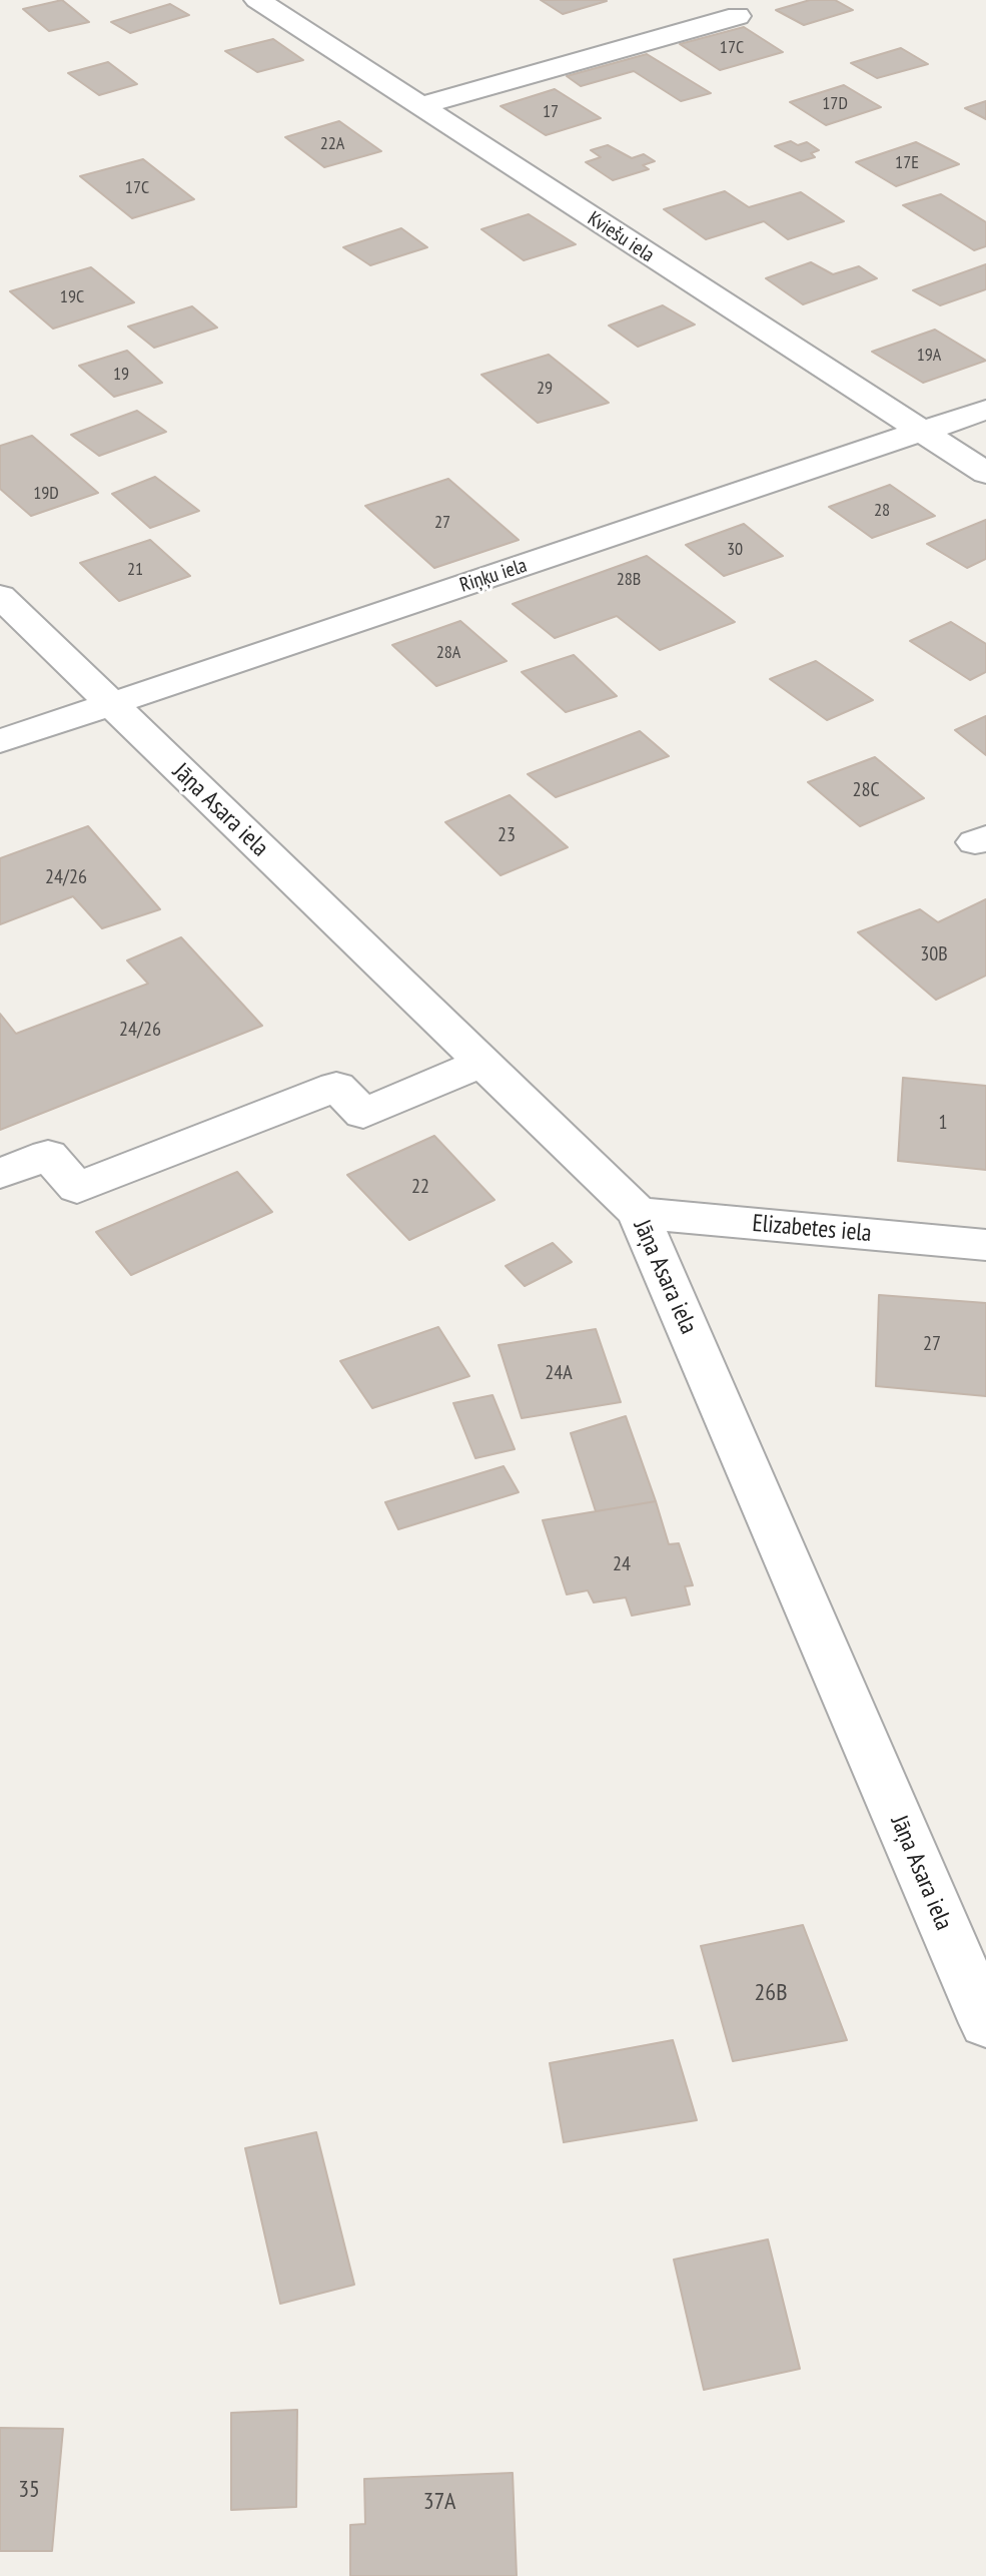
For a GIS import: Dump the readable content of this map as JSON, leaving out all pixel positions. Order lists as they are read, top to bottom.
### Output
{
  "streets": {
    "street": [
      "Kviešu iela",
      "Riņķu iela",
      "Jāņa Asara iela",
      "Elizabetes iela"
    ]
  },
  "crossings": [
    ["Kviešu iela", "Riņķu iela"],
    ["Riņķu iela", "Jāņa Asara iela"],
    ["Jāņa Asara iela", "Elizabetes iela"]
  ],
  "house_numbers": [
    "17C",
    "17D",
    "17",
    "22A",
    "17E",
    "17C",
    "19C",
    "19A",
    "19",
    "29",
    "19D",
    "28",
    "27",
    "30",
    "21",
    "28B",
    "28A",
    "28C",
    "23",
    "24/26",
    "30B",
    "24/26",
    "1",
    "22",
    "27",
    "24A",
    "24",
    "26B",
    "35",
    "37A"
  ]
}
